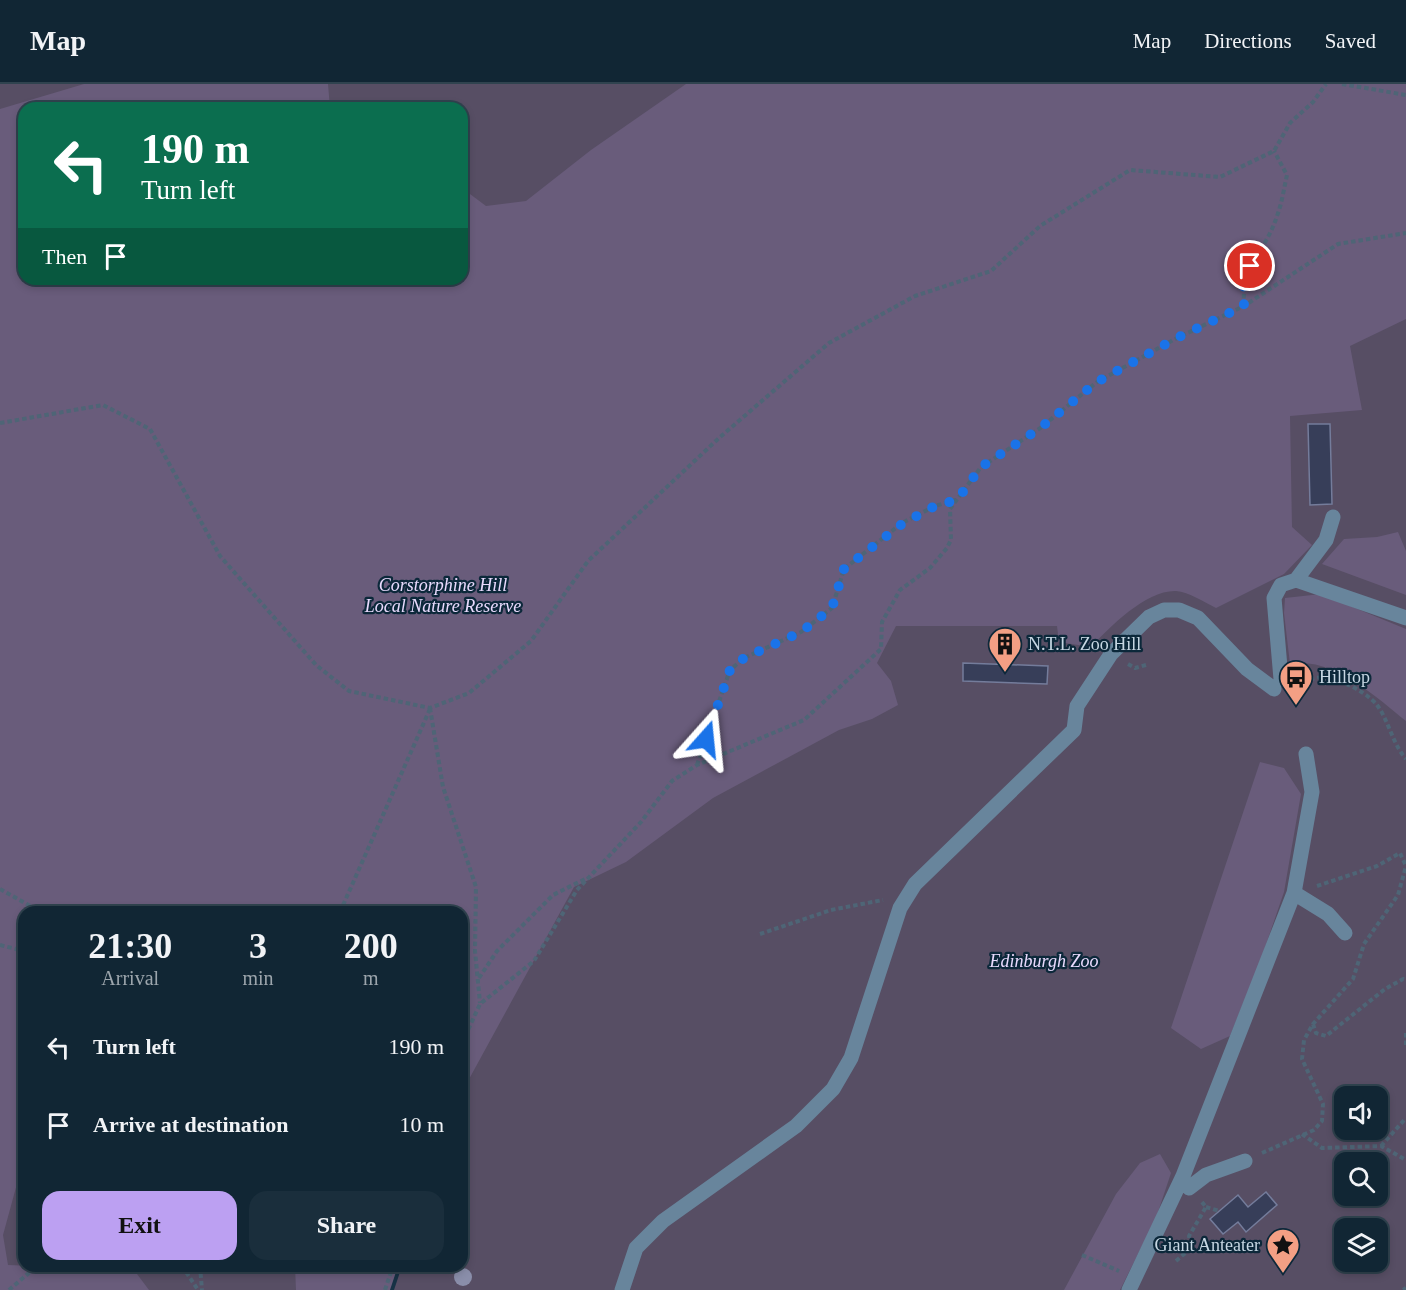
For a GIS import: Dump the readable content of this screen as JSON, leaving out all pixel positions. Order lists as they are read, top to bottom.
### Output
{
  "parks": ["Corstorphine Hill Local Nature Reserve", "Edinburgh Zoo"],
  "places": {
    "building": ["N.T.L. Zoo Hill"],
    "bus stop": ["Hilltop"],
    "place": ["Giant Anteater"]
  },
  "page": {
    "header": "Map",
    "nav": ["Map", "Directions", "Saved"],
    "turn": ["190 m", "Turn left"],
    "then": "Then",
    "eta": [
      "21:30",
      "Arrival",
      "3",
      "min",
      "200",
      "m"
    ],
    "list": [
      {
        "name": "Turn left",
        "value": "190 m"
      },
      {
        "name": "Arrive at destination",
        "value": "10 m"
      }
    ],
    "buttons": ["Exit", "Share"]
  }
}
